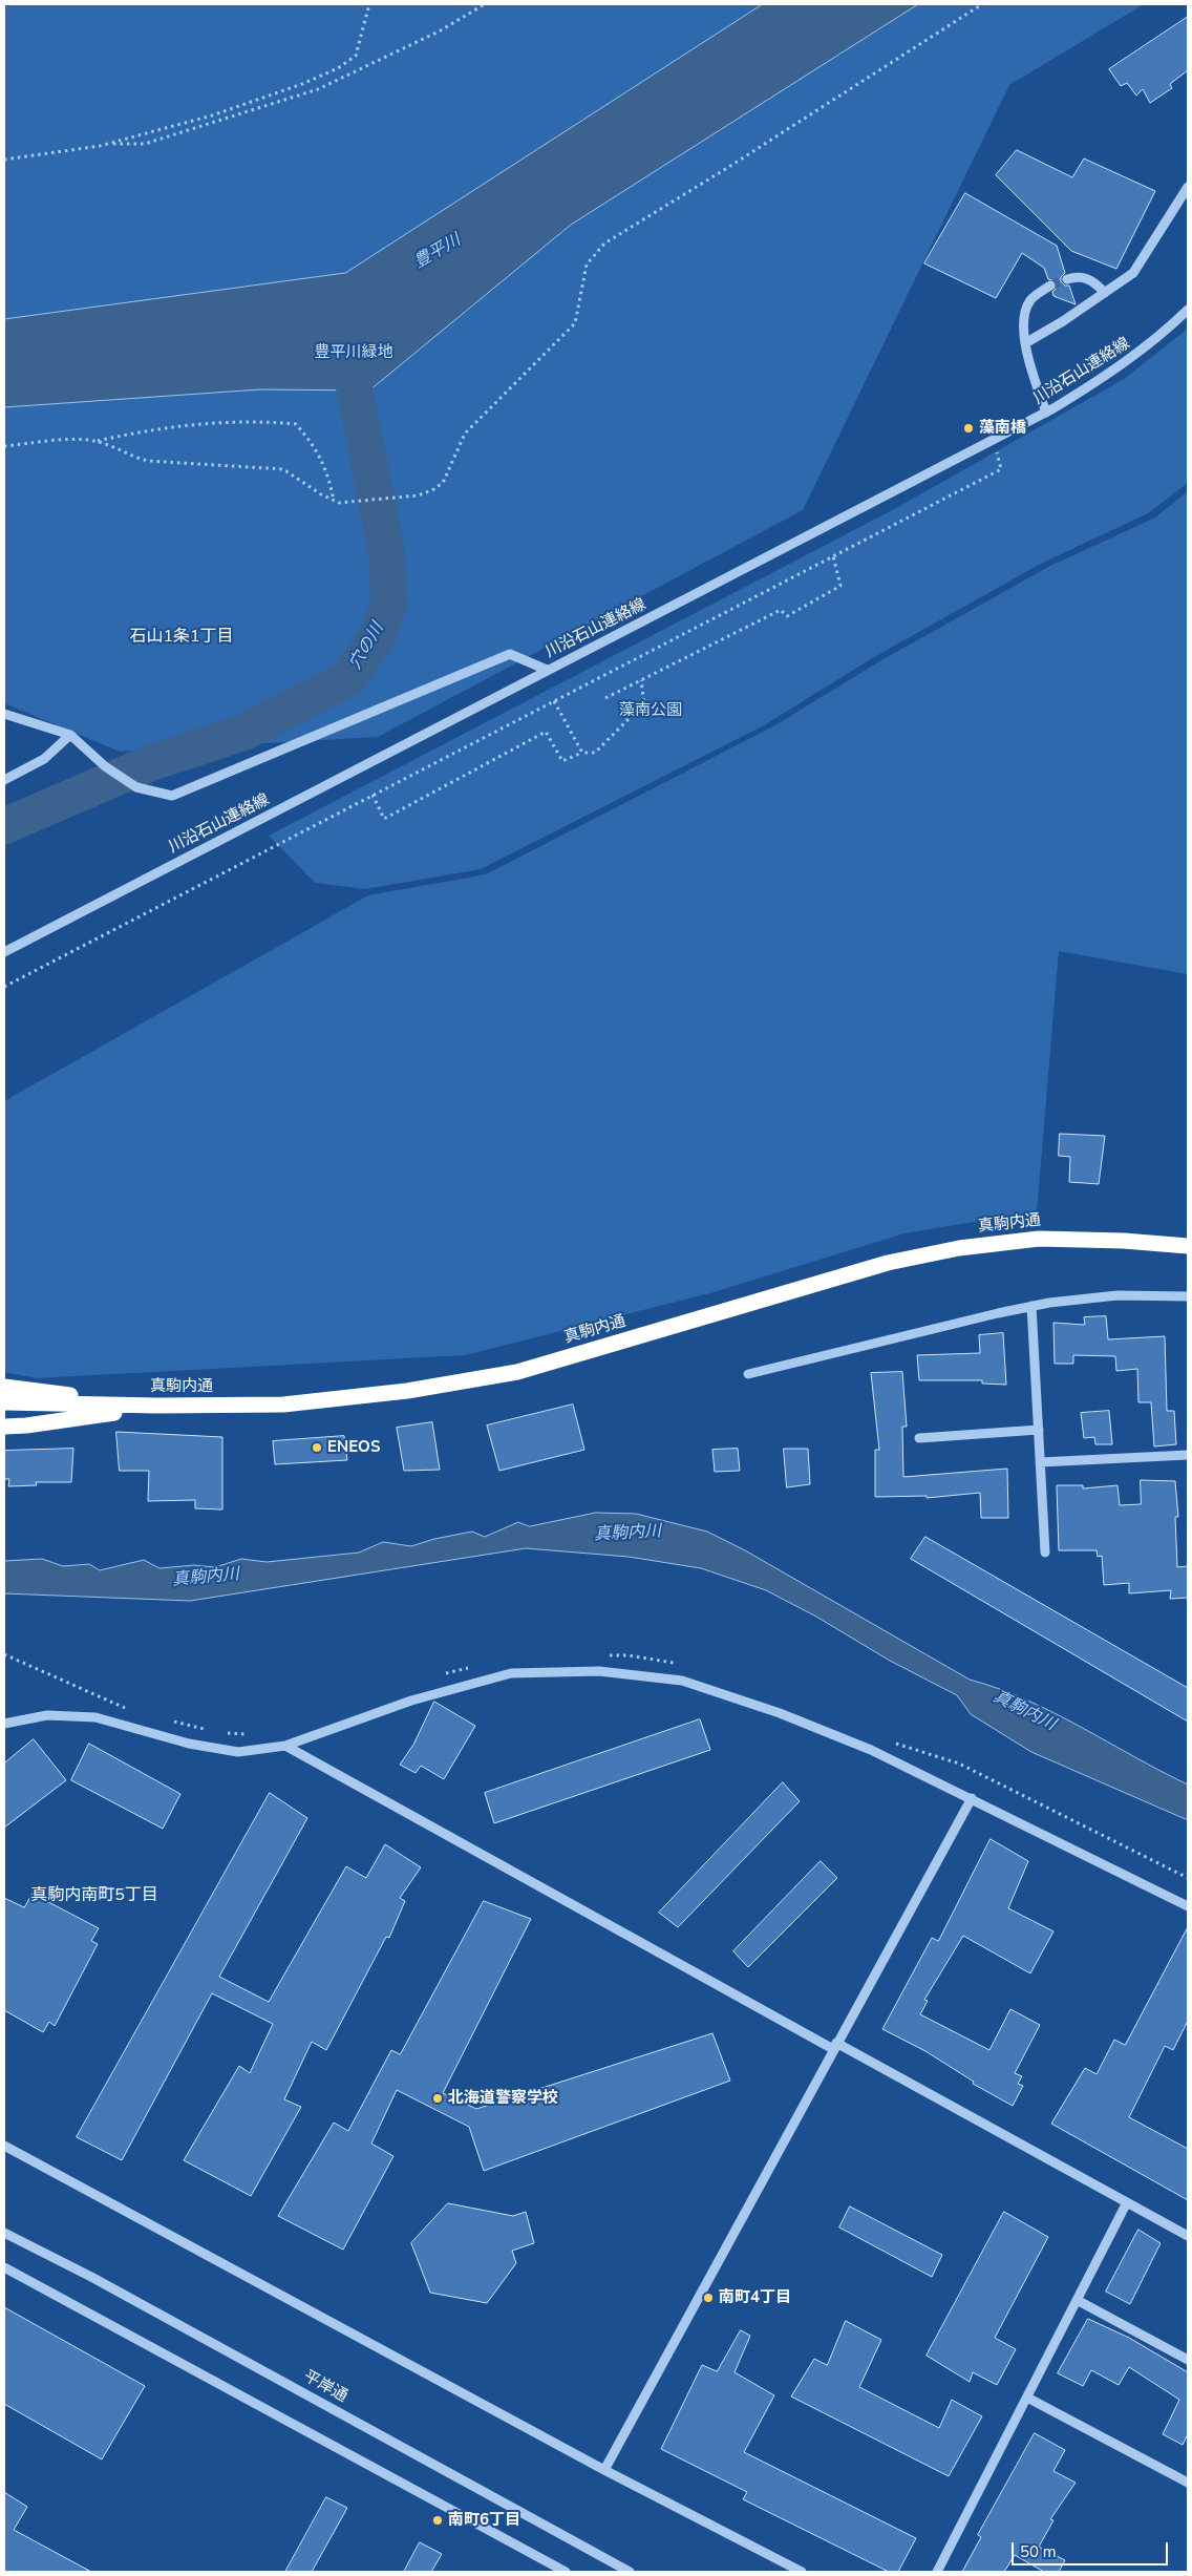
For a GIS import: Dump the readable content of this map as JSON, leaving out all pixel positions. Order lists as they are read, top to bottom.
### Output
{
  "streets": {
    "highway": ["真駒内通"],
    "street": ["川沿石山連絡線", "平岸通"]
  },
  "districts": ["石山1条1丁目", "真駒内南町5丁目"],
  "water": ["豊平川", "穴の川", "真駒内川"],
  "parks": ["豊平川緑地", "藻南公園"],
  "places": [
    "藻南橋",
    "ENEOS",
    "北海道警察学校",
    "南町4丁目",
    "南町6丁目"
  ],
  "scale_bar": "50 m"
}
